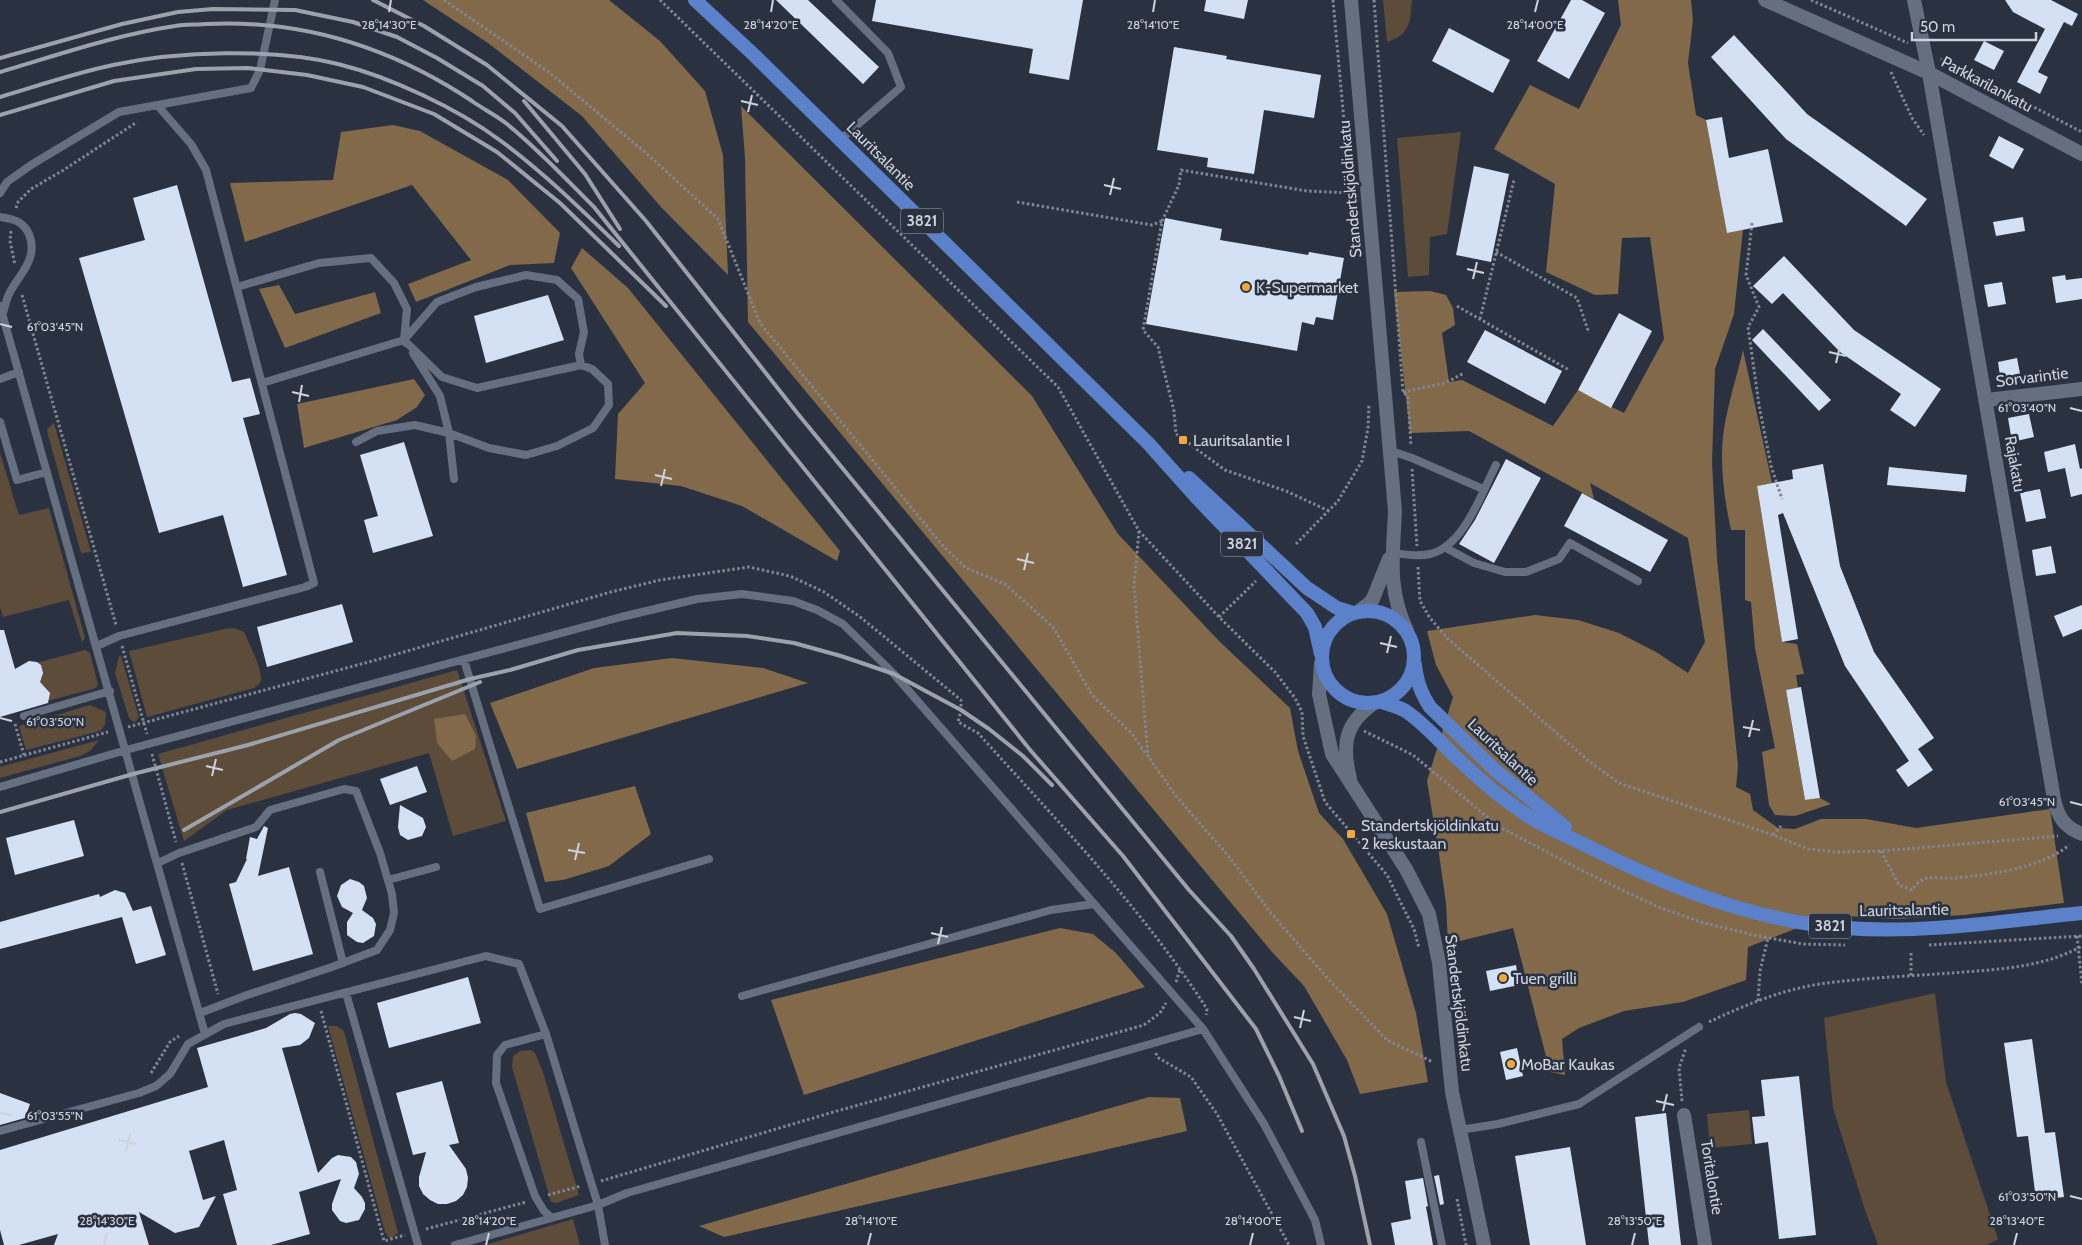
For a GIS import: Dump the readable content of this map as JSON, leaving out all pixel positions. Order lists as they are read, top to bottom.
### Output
{
  "streets": {
    "main road": ["Lauritsalantie", "3821"],
    "street": [
      "Parkkarilankatu",
      "Standertskjöldinkatu",
      "Sorvarintie",
      "Rajakatu",
      "Toritalontie"
    ]
  },
  "crossings": [
    ["Parkkarilankatu", "Rajakatu"],
    ["Lauritsalantie", "Standertskjöldinkatu"],
    ["Sorvarintie", "Rajakatu"]
  ],
  "places": {
    "other": ["K-Supermarket", "Tuen grilli", "MoBar Kaukas"],
    "transit": ["Lauritsalantie I", "Standertskjöldinkatu 2 keskustaan"]
  },
  "scale_bar": "50 m",
  "coordinates": [
    "28°14'30\"E",
    "28°14'20\"E",
    "28°14'10\"E",
    "28°14'00\"E",
    "61°03'45\"N",
    "61°03'40\"N",
    "61°03'50\"N",
    "61°03'55\"N",
    "28°13'50\"E",
    "28°13'40\"E"
  ]
}
